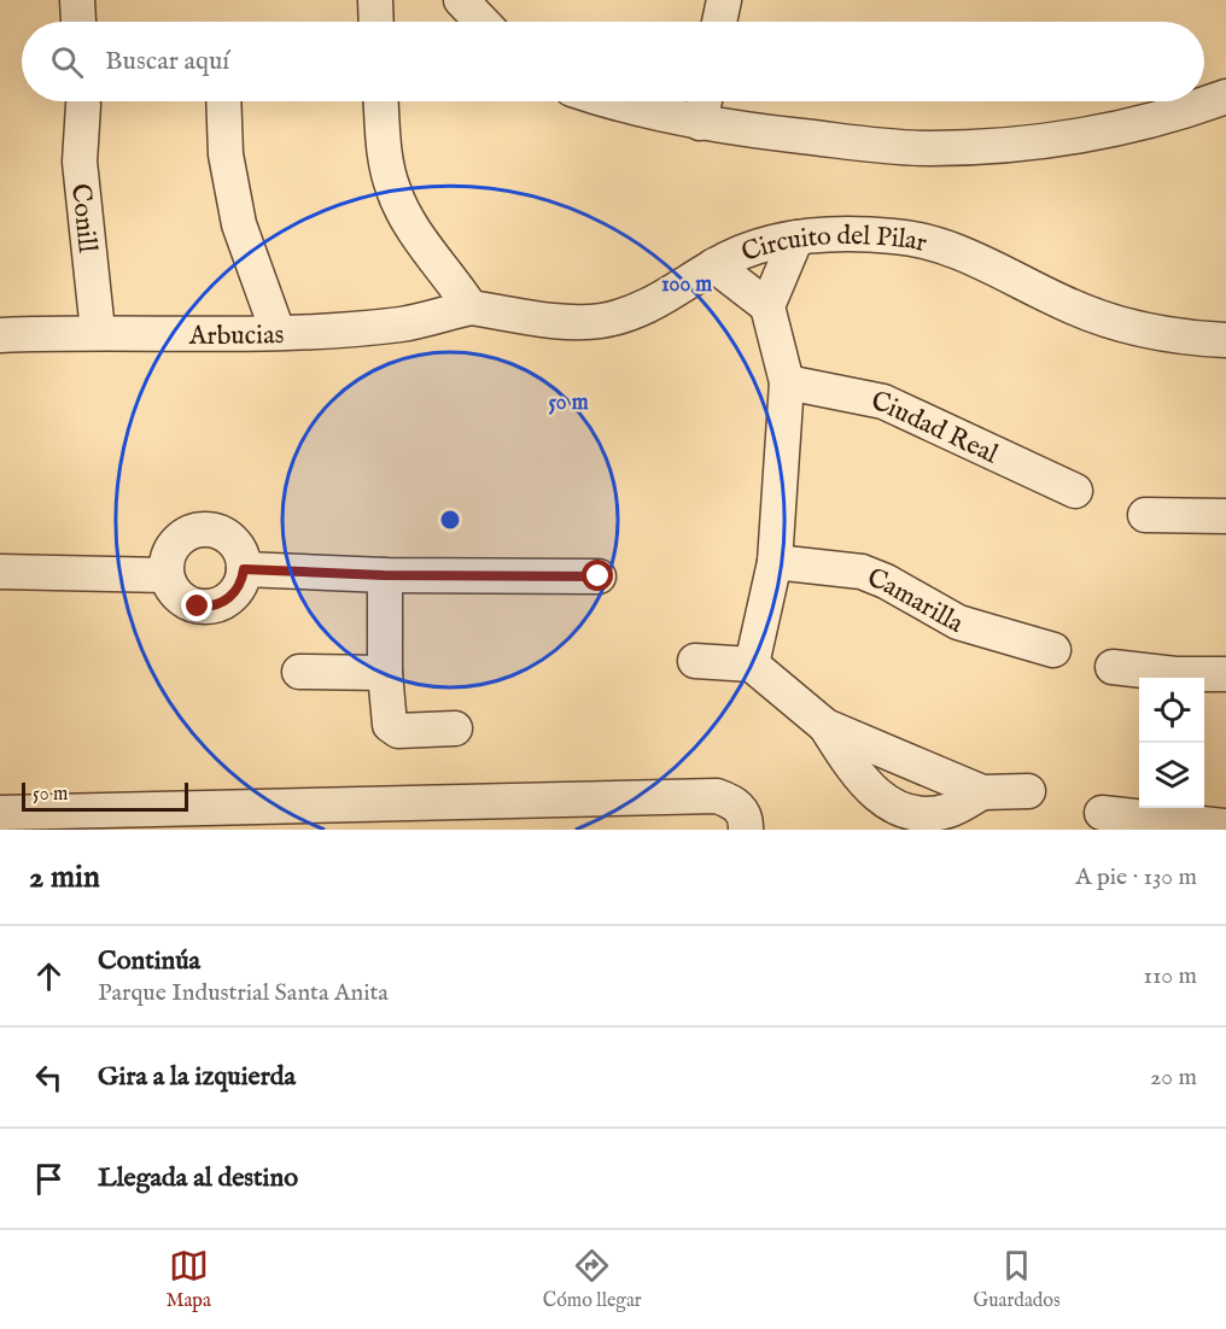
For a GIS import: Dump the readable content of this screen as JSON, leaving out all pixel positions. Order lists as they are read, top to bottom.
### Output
{
  "streets": {
    "street": [
      "Conill",
      "Circuito del Pilar",
      "Arbucias",
      "Ciudad Real",
      "Camarilla"
    ]
  },
  "crossings": [
    ["Conill", "Arbucias"],
    ["Circuito del Pilar", "Arbucias"]
  ],
  "scale_bar": "50 m",
  "page": {
    "search": "Buscar aquí",
    "scale": "50 m",
    "heading": ["2 min", "A pie · 130 m"],
    "list": [
      ["Continúa", "Parque Industrial Santa Anita", "110 m"],
      ["Gira a la izquierda", "20 m"],
      "Llegada al destino"
    ],
    "nav": ["Mapa", "Cómo llegar", "Guardados"]
  },
  "rings": ["100 m", "50 m"]
}
